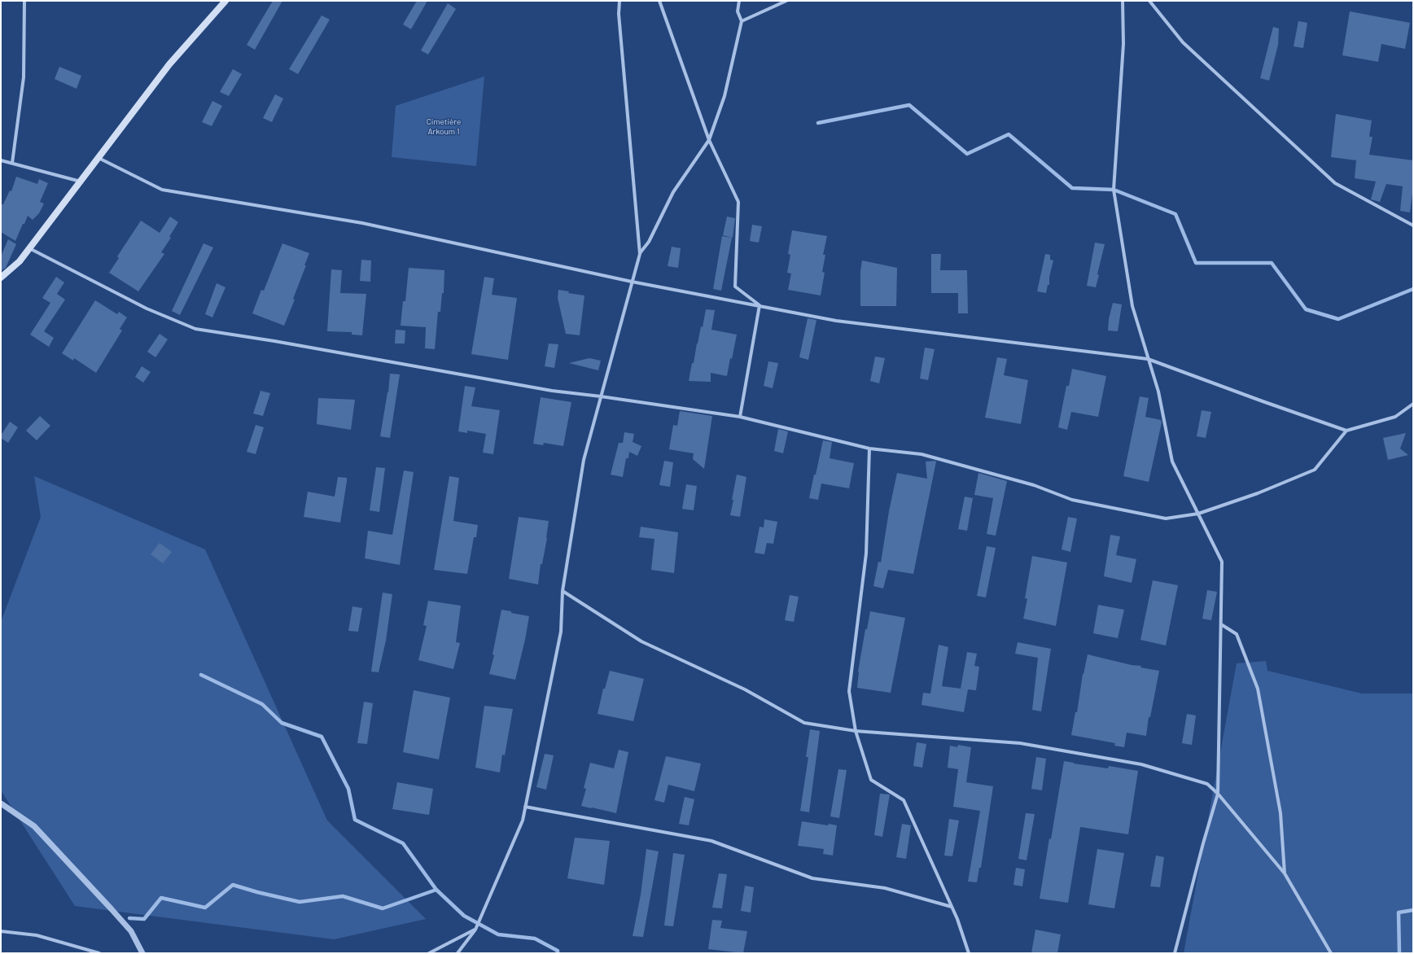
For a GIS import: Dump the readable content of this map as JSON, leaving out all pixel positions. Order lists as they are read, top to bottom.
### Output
{
  "parks": ["Cimetière Arkoum 1"]
}
